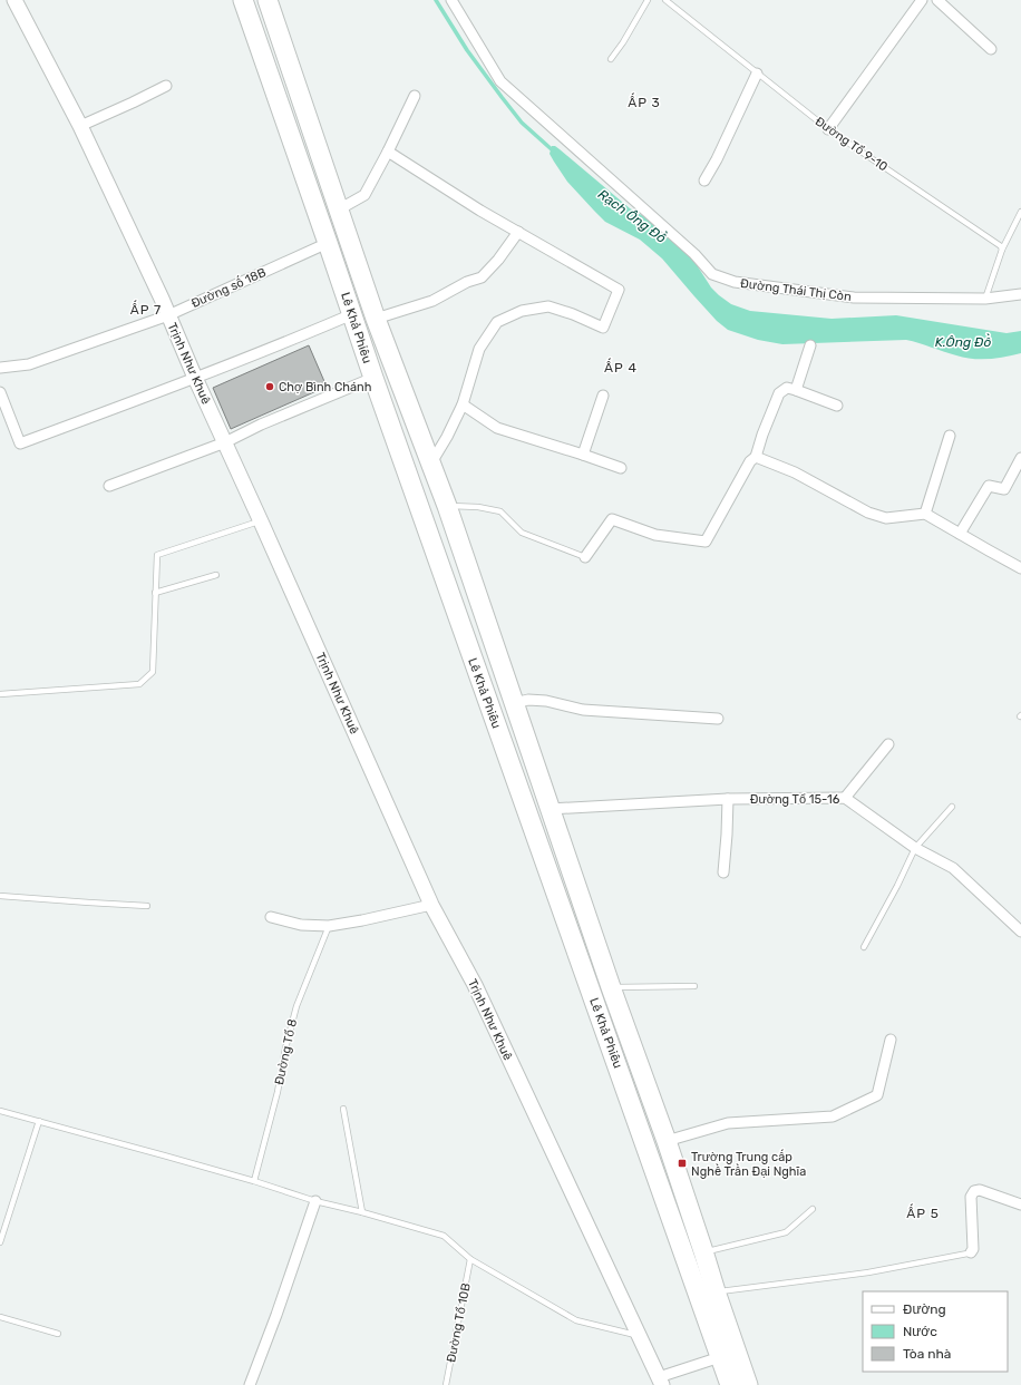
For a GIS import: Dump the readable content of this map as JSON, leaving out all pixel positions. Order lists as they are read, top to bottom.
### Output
{
  "streets": {
    "highway": ["Lê Khả Phiêu"],
    "street": [
      "Đường số 18B",
      "Đường Thái Thị Còn",
      "Trịnh Như Khuê",
      "Đường Tổ 15-16"
    ],
    "lane": ["Đường Tổ 9-10", "Đường Tổ 8", "Đường Tổ 10B"]
  },
  "crossings": [
    ["Đường số 18B", "Lê Khả Phiêu"],
    ["Đường số 18B", "Trịnh Như Khuê"],
    ["Lê Khả Phiêu", "Đường Tổ 15-16"]
  ],
  "districts": [
    "ẤP 3",
    "ẤP 7",
    "ẤP 4",
    "ẤP 5"
  ],
  "water": ["Rạch Ông Đồ", "K.Ông Đồ"],
  "places": {
    "other": ["Chợ Bình Chánh"],
    "transit": ["Trường Trung cấp Nghề Trần Đại Nghĩa"]
  },
  "legend": ["Đường", "Nước", "Tòa nhà"]
}
